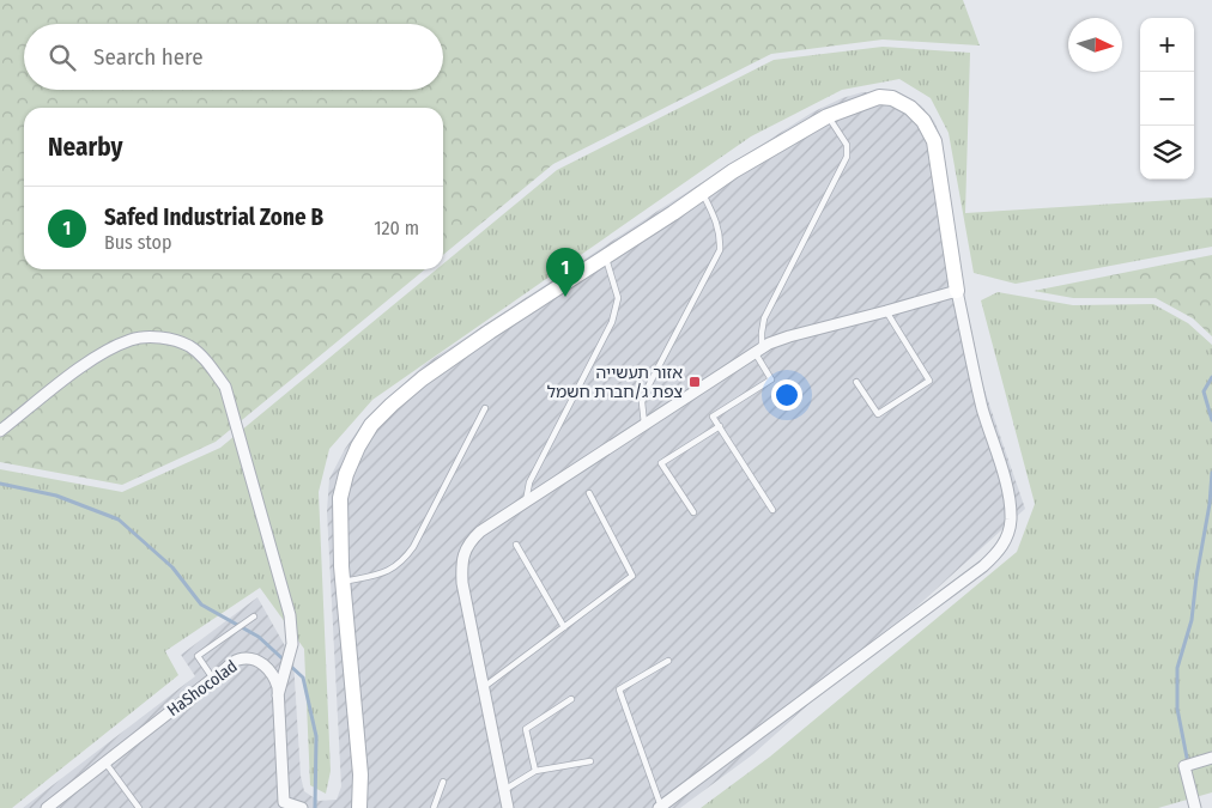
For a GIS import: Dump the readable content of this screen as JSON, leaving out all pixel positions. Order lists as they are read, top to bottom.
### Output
{
  "streets": {
    "street": ["HaShocolad"]
  },
  "places": {
    "transit": ["אזור תעשייה צפת ג/חברת חשמל"]
  },
  "north": "right",
  "page": {
    "map_buttons": ["+", "−"],
    "search": "Search here",
    "heading": "Nearby",
    "list": [
      {
        "mark": "1",
        "name": "Safed Industrial Zone B",
        "note": "Bus stop",
        "value": "120 m"
      }
    ],
    "pins": "1"
  }
}
